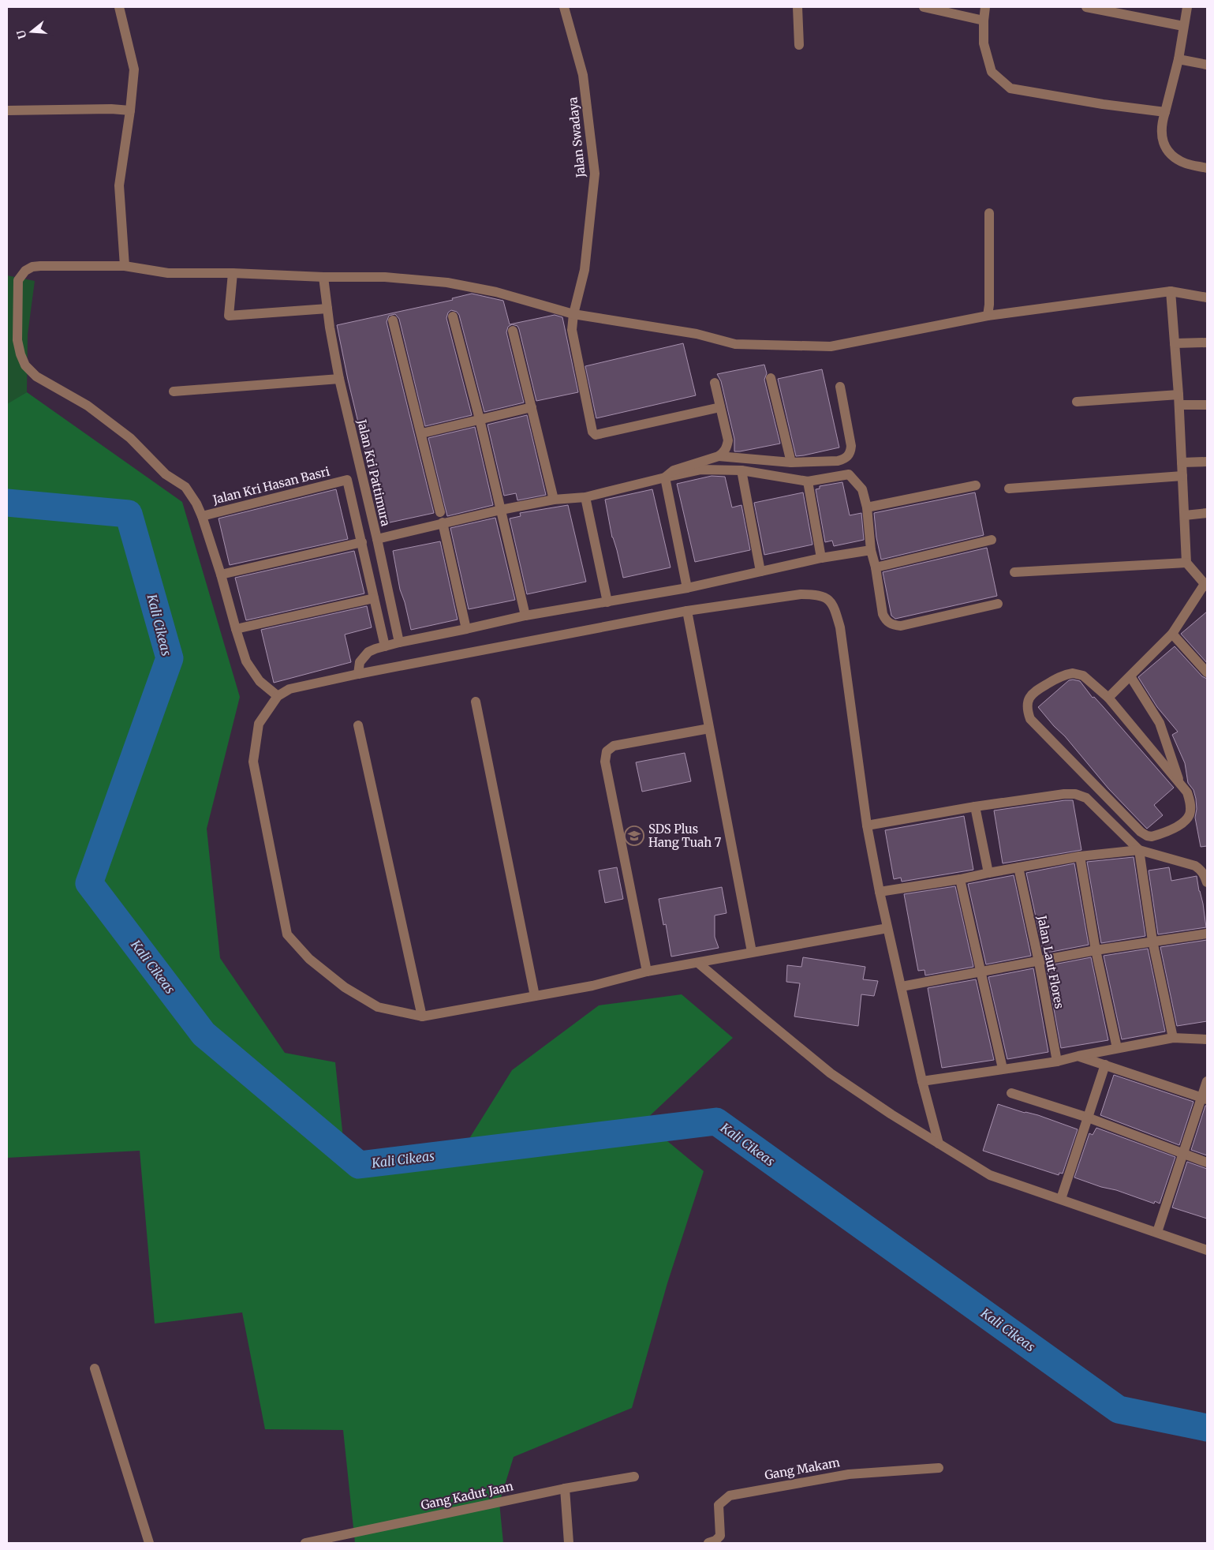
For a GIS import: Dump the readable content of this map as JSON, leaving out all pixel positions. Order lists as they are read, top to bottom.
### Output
{
  "streets": {
    "street": [
      "Jalan Swadaya",
      "Jalan Kri Pattimura",
      "Jalan Kri Hasan Basri",
      "Jalan Laut Flores",
      "Gang Makam",
      "Gang Kadut Jaan"
    ]
  },
  "water": ["Kali Cikeas"],
  "places": {
    "school or university": ["SDS Plus Hang Tuah 7"]
  },
  "north": "left"
}
